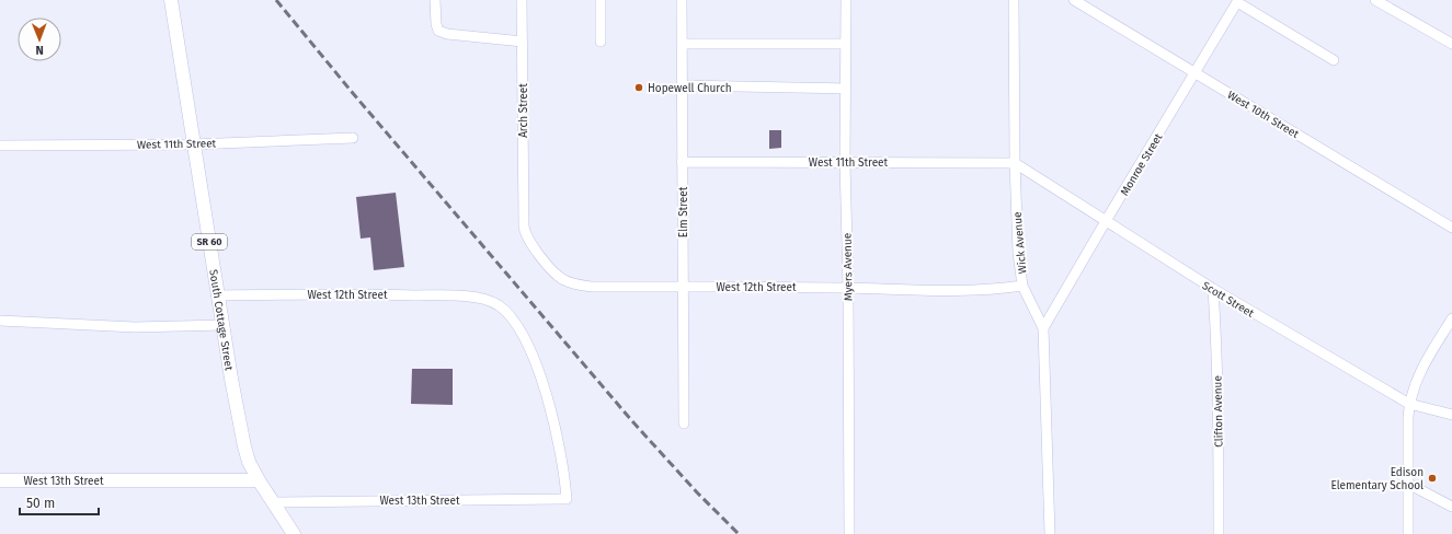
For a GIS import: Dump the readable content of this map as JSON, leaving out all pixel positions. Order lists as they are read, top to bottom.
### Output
{
  "streets": {
    "main road": ["SR 60", "South Cottage Street", "West 13th Street"],
    "street": [
      "Arch Street",
      "West 10th Street",
      "West 11th Street",
      "Monroe Street",
      "Elm Street",
      "Wick Avenue",
      "Myers Avenue",
      "West 12th Street",
      "Scott Street",
      "Clifton Avenue"
    ]
  },
  "crossings": [
    ["Arch Street", "West 12th Street"],
    ["West 10th Street", "Monroe Street"],
    ["West 11th Street", "Elm Street"],
    ["West 11th Street", "Wick Avenue"],
    ["West 11th Street", "Myers Avenue"],
    ["West 11th Street", "Scott Street"],
    ["West 11th Street", "South Cottage Street"],
    ["Monroe Street", "Wick Avenue"],
    ["Monroe Street", "Scott Street"],
    ["Elm Street", "West 12th Street"],
    ["SR 60", "South Cottage Street"],
    ["SR 60", "West 13th Street"],
    ["Wick Avenue", "West 12th Street"],
    ["Wick Avenue", "Scott Street"],
    ["Myers Avenue", "West 12th Street"],
    ["West 12th Street", "South Cottage Street"],
    ["West 12th Street", "West 13th Street"],
    ["Scott Street", "Clifton Avenue"],
    ["South Cottage Street", "West 13th Street"]
  ],
  "places": ["Hopewell Church", "Edison Elementary School"],
  "scale_bar": "50 m",
  "north": "bottom"
}
